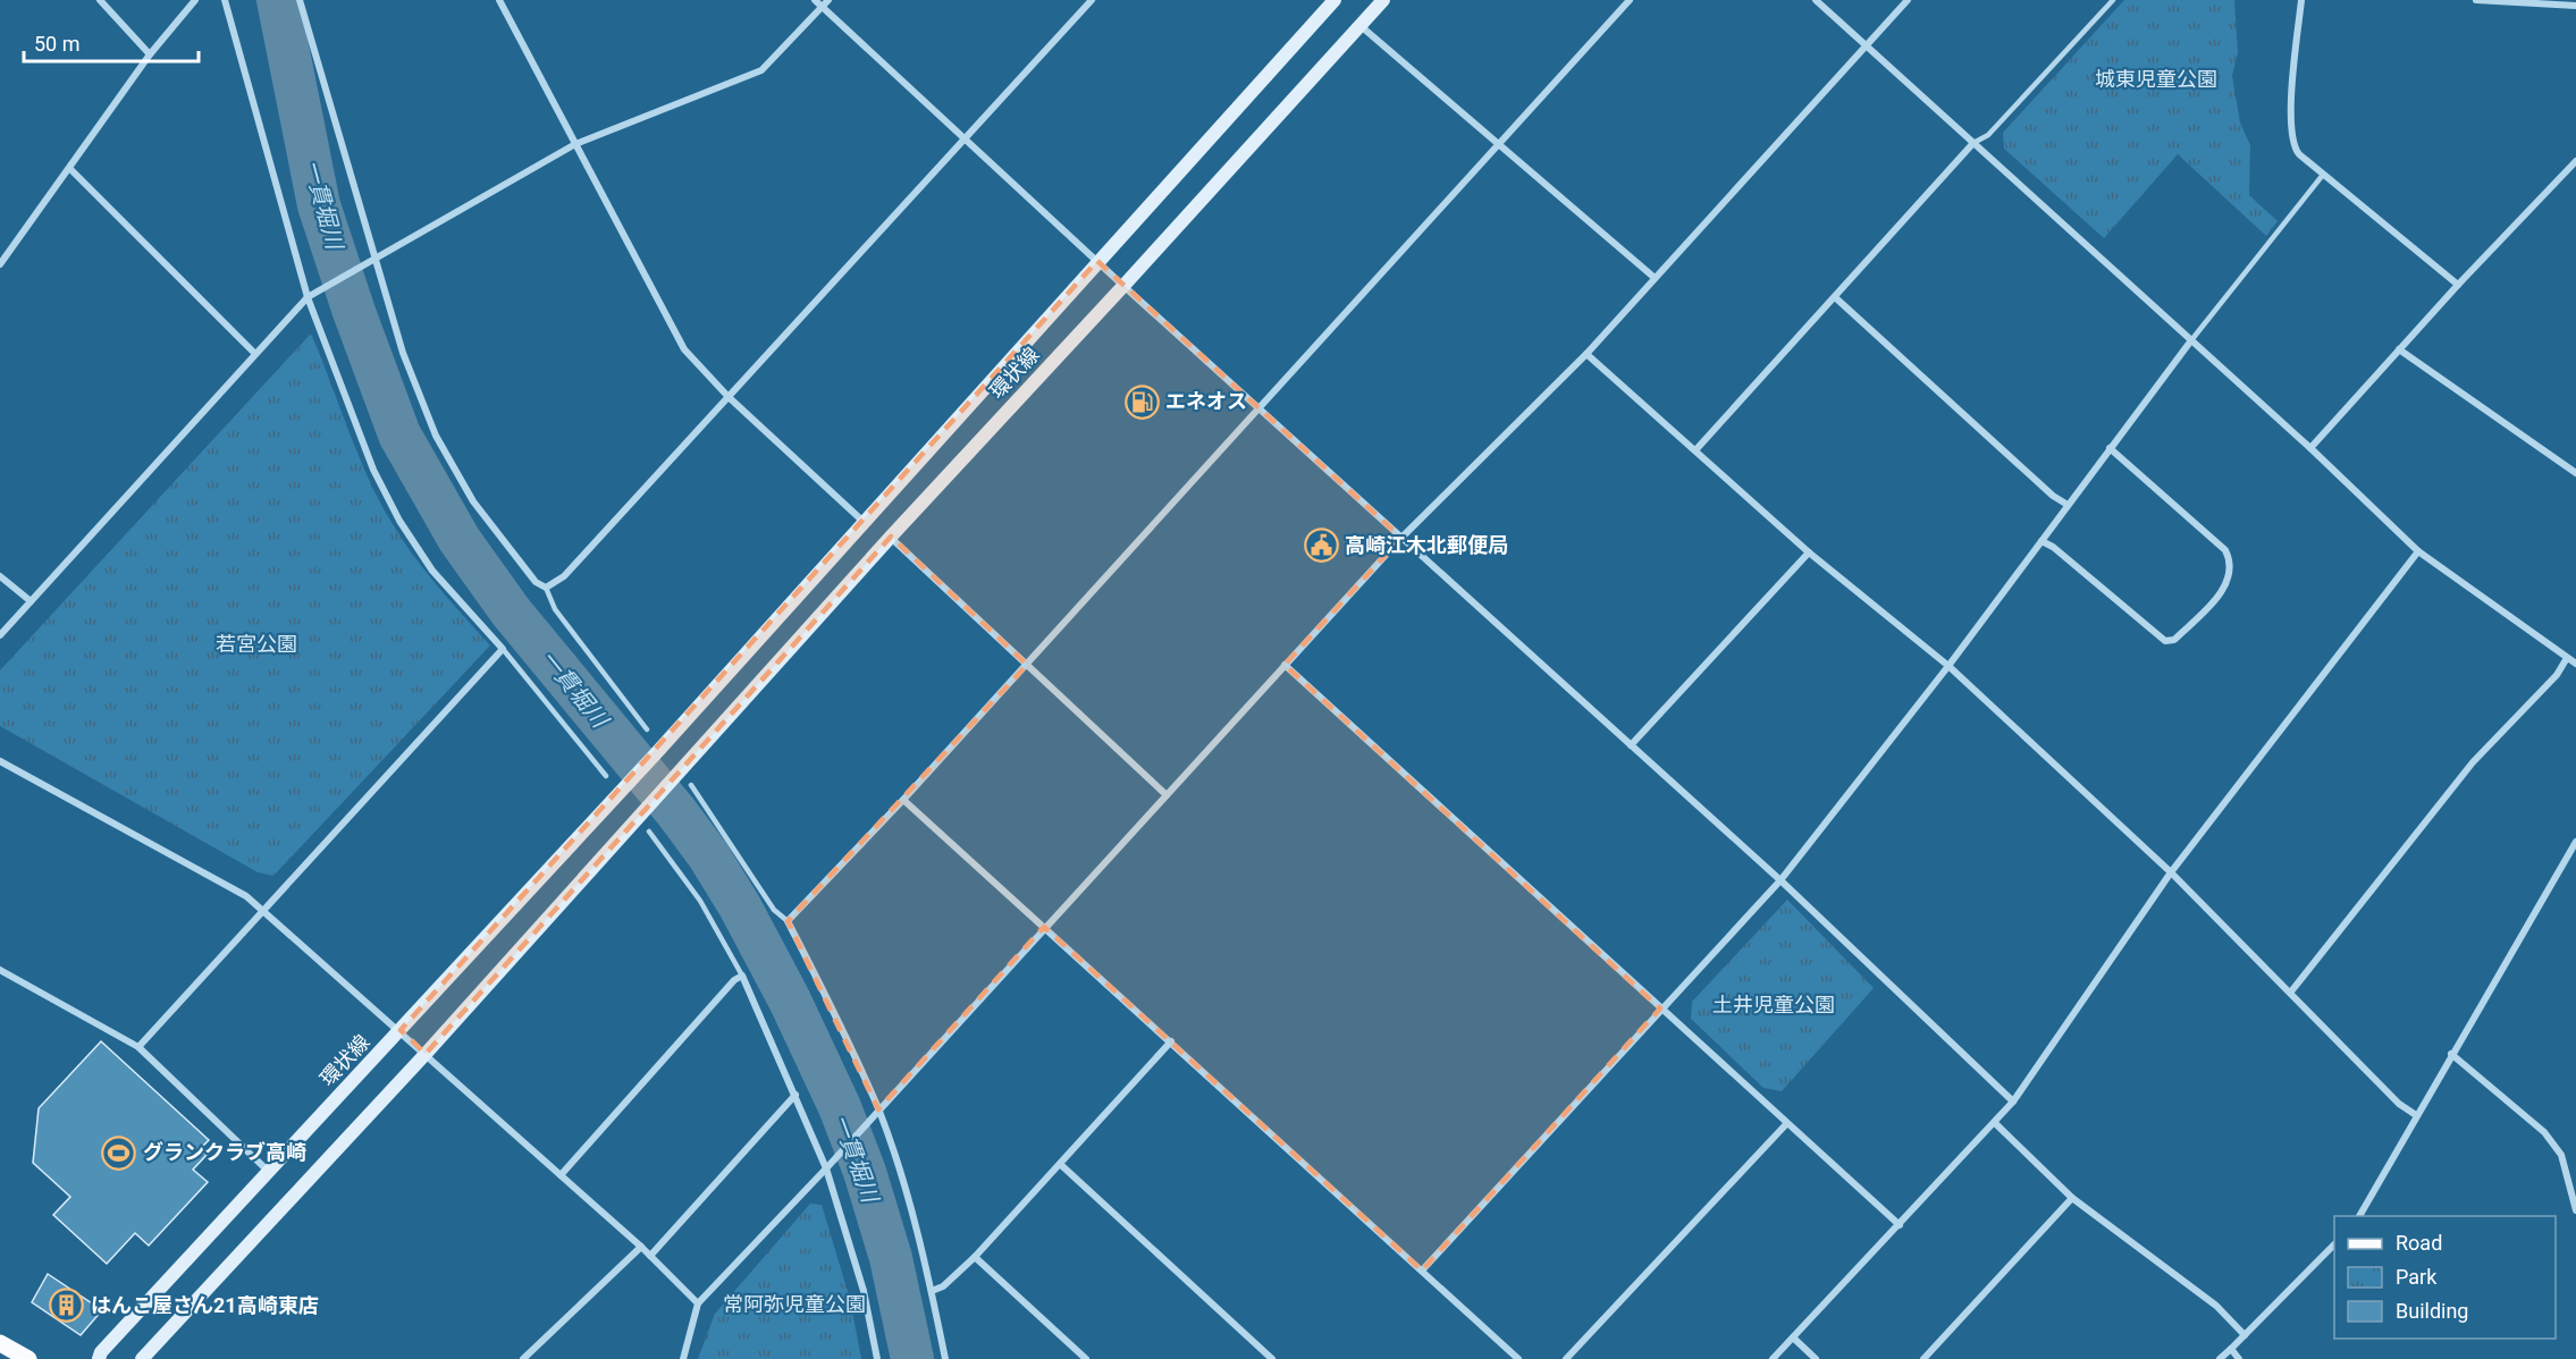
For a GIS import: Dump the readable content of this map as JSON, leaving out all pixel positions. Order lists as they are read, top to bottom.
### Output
{
  "streets": {
    "street": ["環状線"]
  },
  "water": ["一貫堀川"],
  "parks": [
    "城東児童公園",
    "若宮公園",
    "土井児童公園",
    "常阿弥児童公園"
  ],
  "places": {
    "fuel station": ["エネオス"],
    "public building": ["高崎江木北郵便局"],
    "sports": ["グランクラブ高崎"],
    "building": ["はんこ屋さん21高崎東店"]
  },
  "legend": ["Road", "Park", "Building"],
  "scale_bar": "50 m"
}
